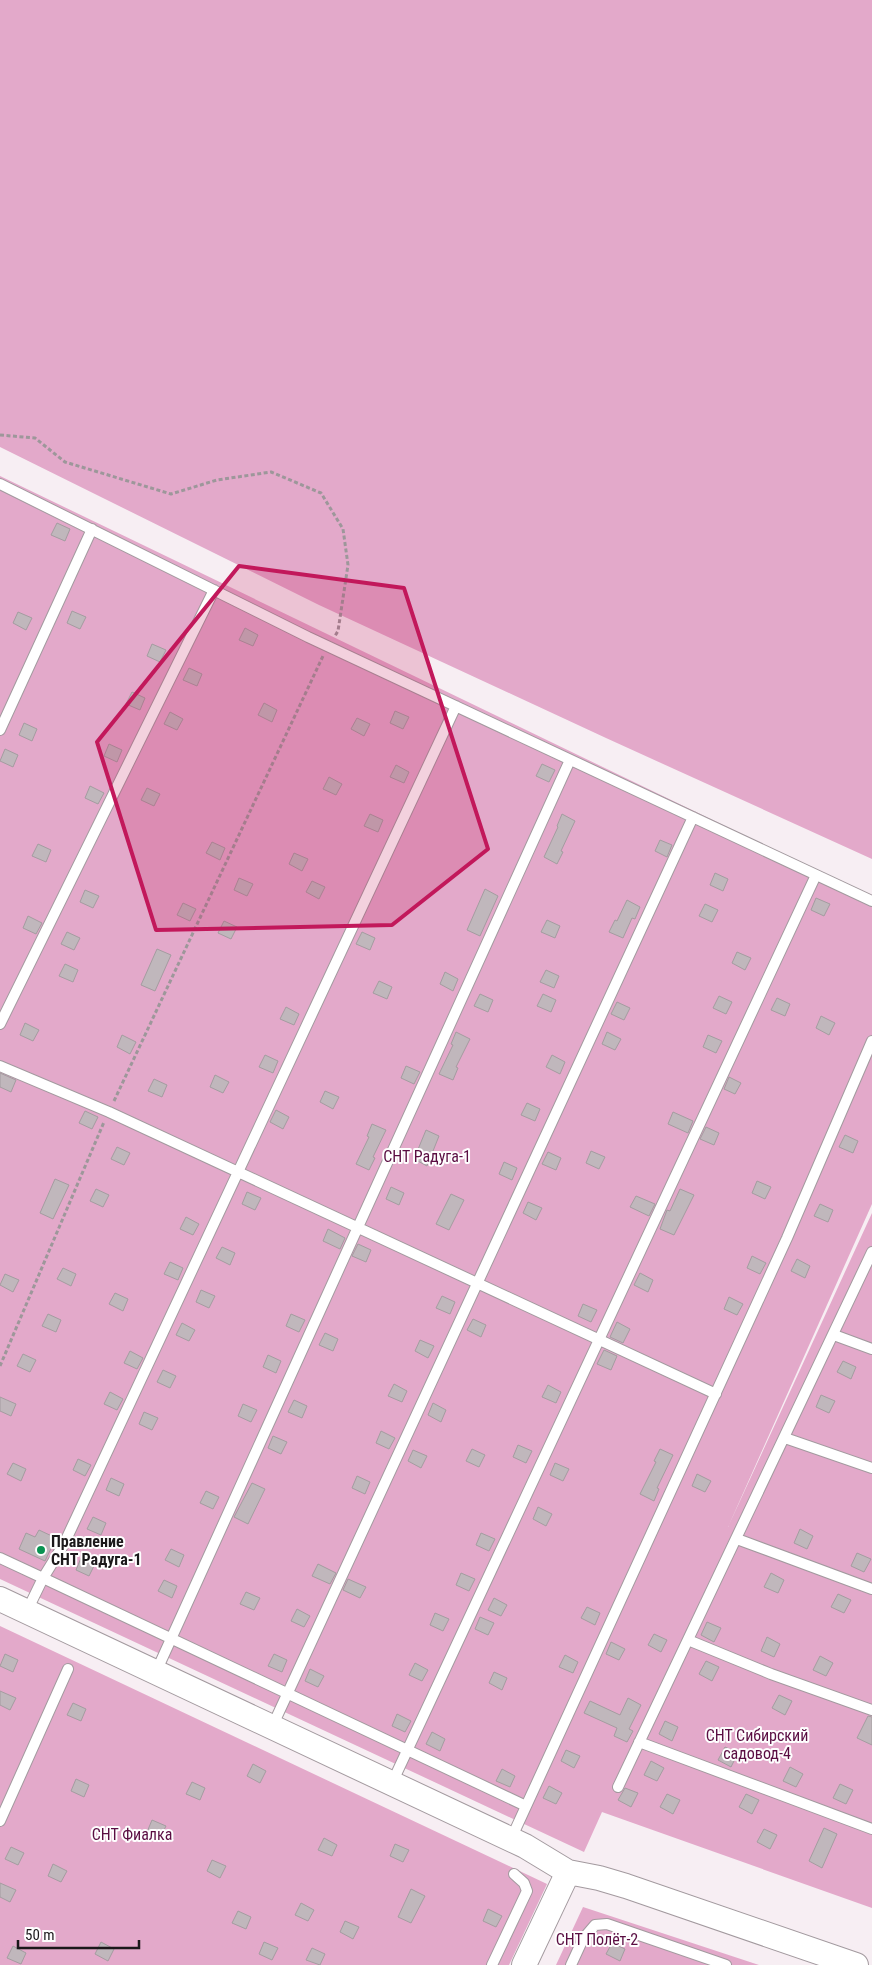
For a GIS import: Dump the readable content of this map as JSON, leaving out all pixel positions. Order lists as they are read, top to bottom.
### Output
{
  "parks": [
    "СНТ Радуга-1",
    "СНТ Сибирский садовод-4",
    "СНТ Фиалка",
    "СНТ Полёт-2"
  ],
  "places": ["Правление СНТ Радуга-1"],
  "scale_bar": "50 m"
}
